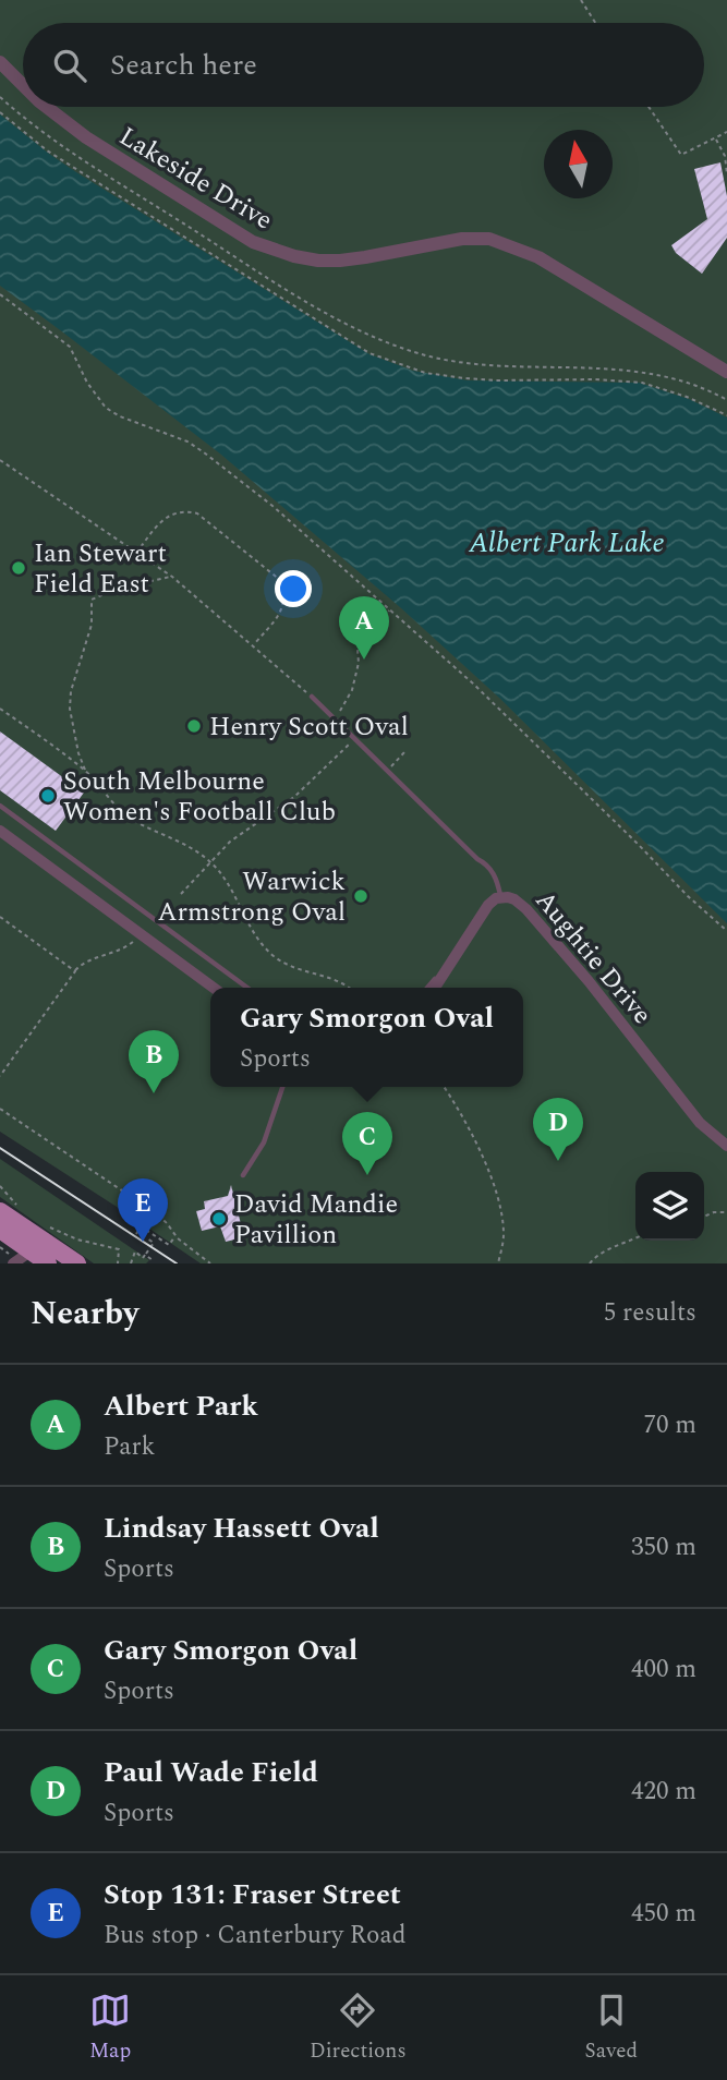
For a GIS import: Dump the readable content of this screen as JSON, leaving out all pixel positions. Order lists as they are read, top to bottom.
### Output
{
  "streets": {
    "street": ["Lakeside Drive", "Aughtie Drive"]
  },
  "water": ["Albert Park Lake"],
  "places": [
    "Ian Stewart Field East",
    "Henry Scott Oval",
    "South Melbourne Women's Football Club",
    "Warwick Armstrong Oval",
    "David Mandie Pavillion"
  ],
  "north": "top",
  "page": {
    "search": "Search here",
    "pins": [
      "A",
      "B",
      "D",
      "C",
      "E"
    ],
    "popup": ["Gary Smorgon Oval", "Sports"],
    "heading": ["Nearby", "5 results"],
    "list": [
      {
        "mark": "A",
        "name": "Albert Park",
        "note": "Park",
        "value": "70 m"
      },
      {
        "mark": "B",
        "name": "Lindsay Hassett Oval",
        "note": "Sports",
        "value": "350 m"
      },
      {
        "mark": "C",
        "name": "Gary Smorgon Oval",
        "note": "Sports",
        "value": "400 m"
      },
      {
        "mark": "D",
        "name": "Paul Wade Field",
        "note": "Sports",
        "value": "420 m"
      },
      {
        "mark": "E",
        "name": "Stop 131: Fraser Street",
        "note": "Bus stop · Canterbury Road",
        "value": "450 m"
      }
    ],
    "nav": ["Map", "Directions", "Saved"]
  }
}
